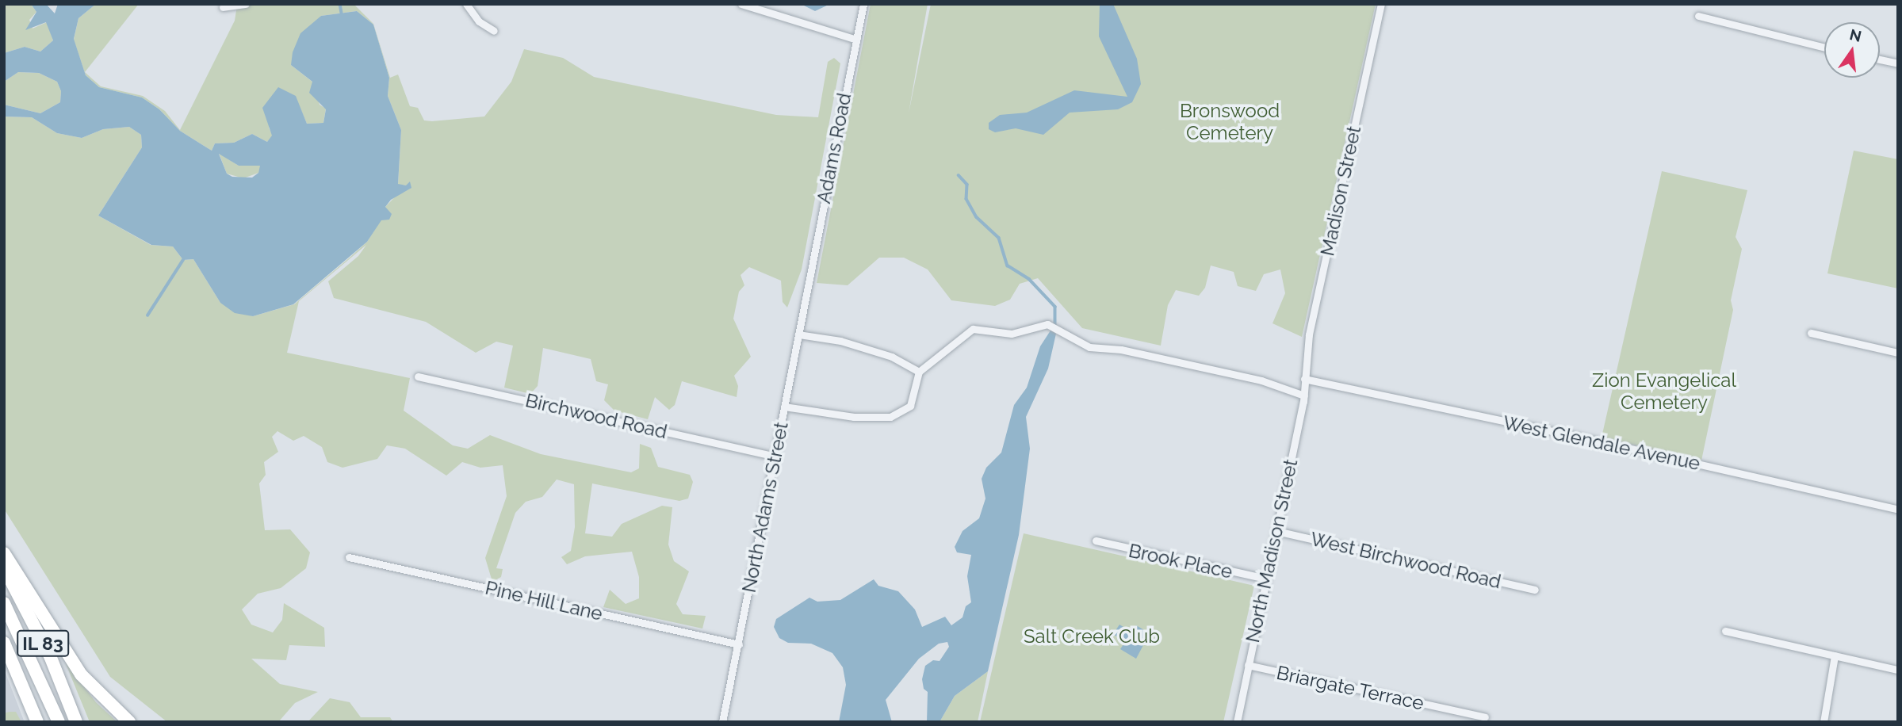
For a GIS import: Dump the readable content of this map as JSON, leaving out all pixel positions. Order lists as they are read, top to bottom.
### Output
{
  "streets": {
    "highway": ["IL 83"],
    "street": [
      "Adams Road",
      "Madison Street",
      "Birchwood Road",
      "West Glendale Avenue",
      "North Adams Street",
      "North Madison Street",
      "West Birchwood Road",
      "Brook Place",
      "Pine Hill Lane",
      "Briargate Terrace"
    ]
  },
  "crossings": [
    ["Adams Road", "North Adams Street"],
    ["Madison Street", "West Glendale Avenue"],
    ["Madison Street", "North Madison Street"],
    ["Birchwood Road", "North Adams Street"],
    ["West Glendale Avenue", "North Madison Street"],
    ["North Adams Street", "Pine Hill Lane"],
    ["North Madison Street", "West Birchwood Road"],
    ["North Madison Street", "Brook Place"],
    ["North Madison Street", "Briargate Terrace"]
  ],
  "parks": ["Bronswood Cemetery", "Zion Evangelical Cemetery", "Salt Creek Club"],
  "north": "top"
}
